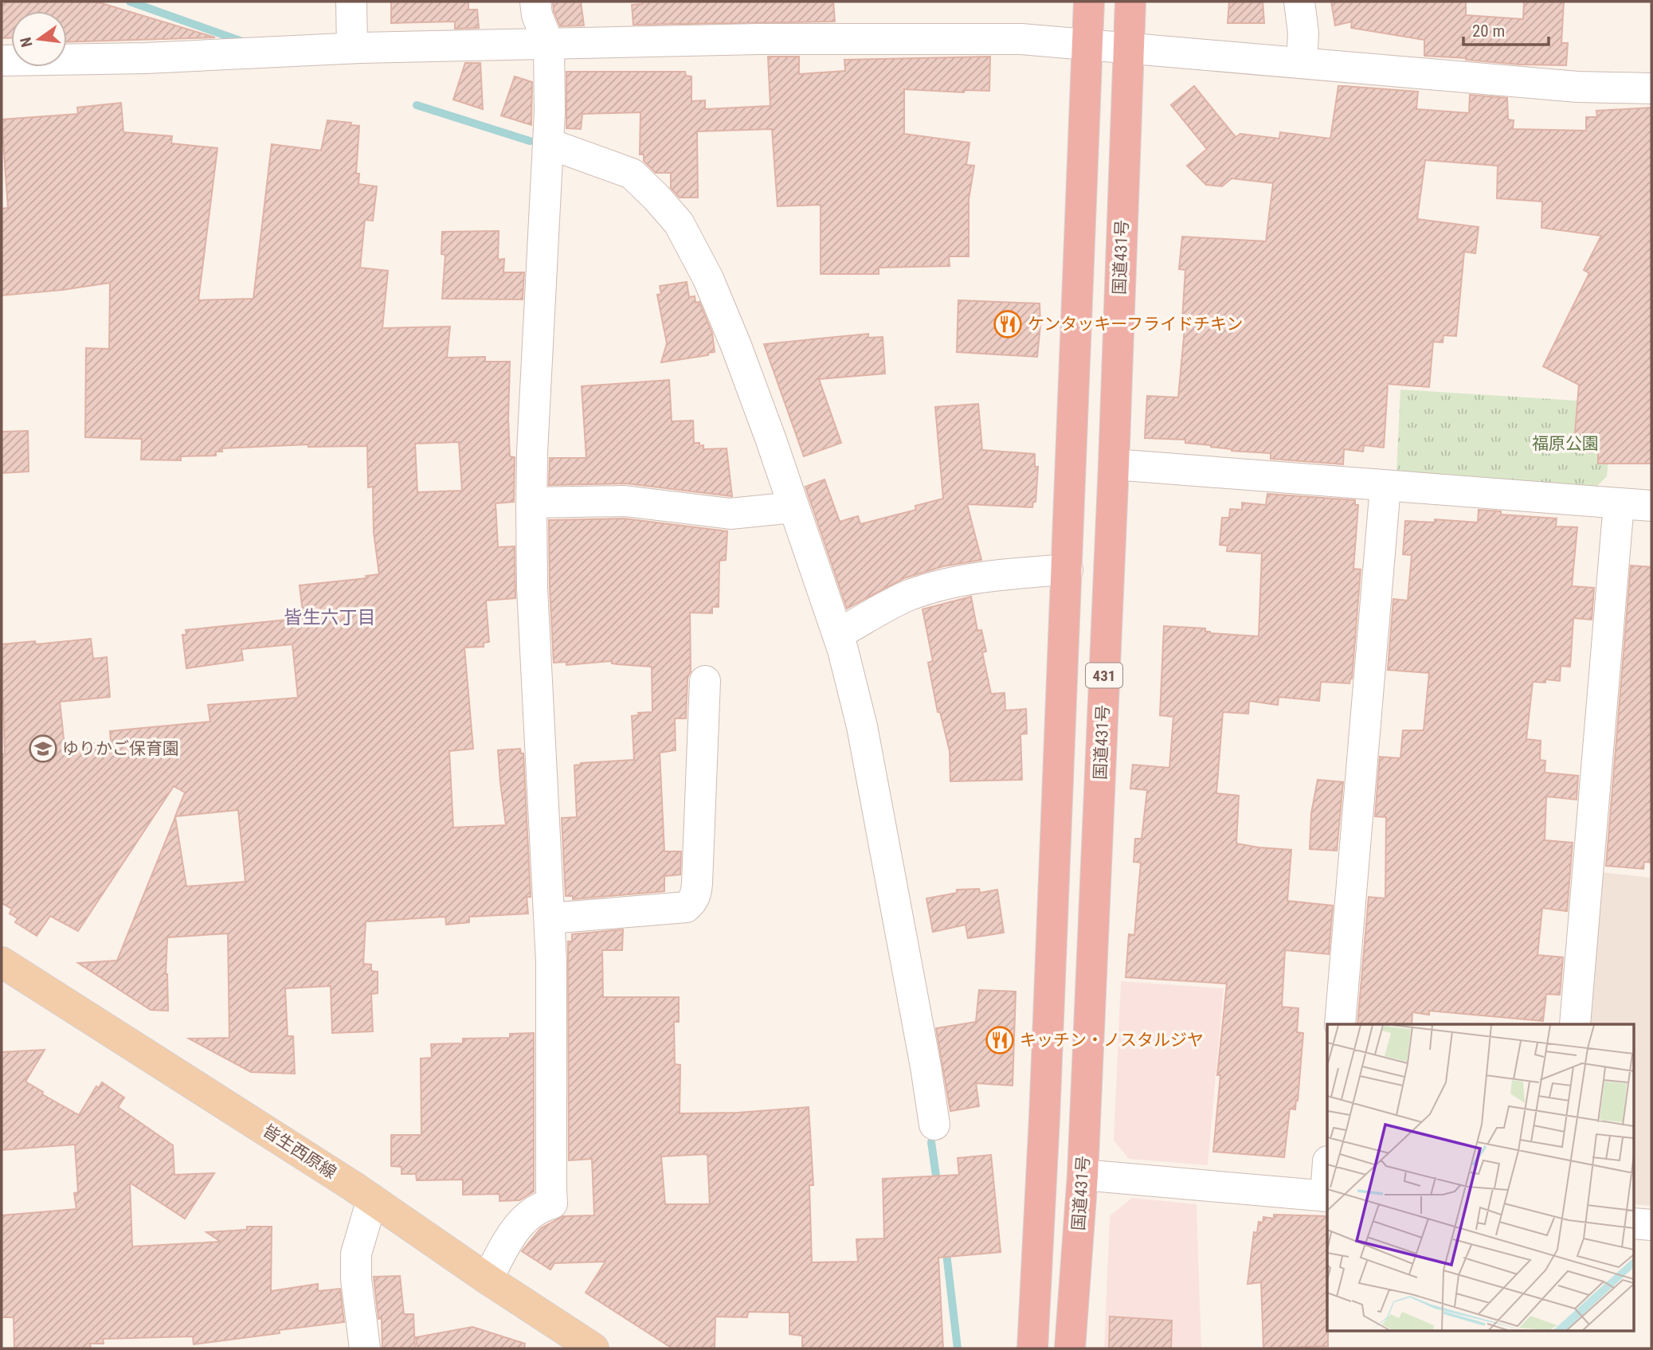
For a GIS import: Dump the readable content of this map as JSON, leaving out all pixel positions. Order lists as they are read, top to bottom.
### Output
{
  "streets": {
    "highway": ["国道431号", "431"],
    "main road": ["皆生西原線"]
  },
  "districts": ["皆生六丁目"],
  "parks": ["福原公園"],
  "places": {
    "restaurant": ["ケンタッキーフライドチキン", "キッチン・ノスタルジヤ"],
    "school or university": ["ゆりかご保育園"]
  },
  "scale_bar": "20 m",
  "north": "left"
}
